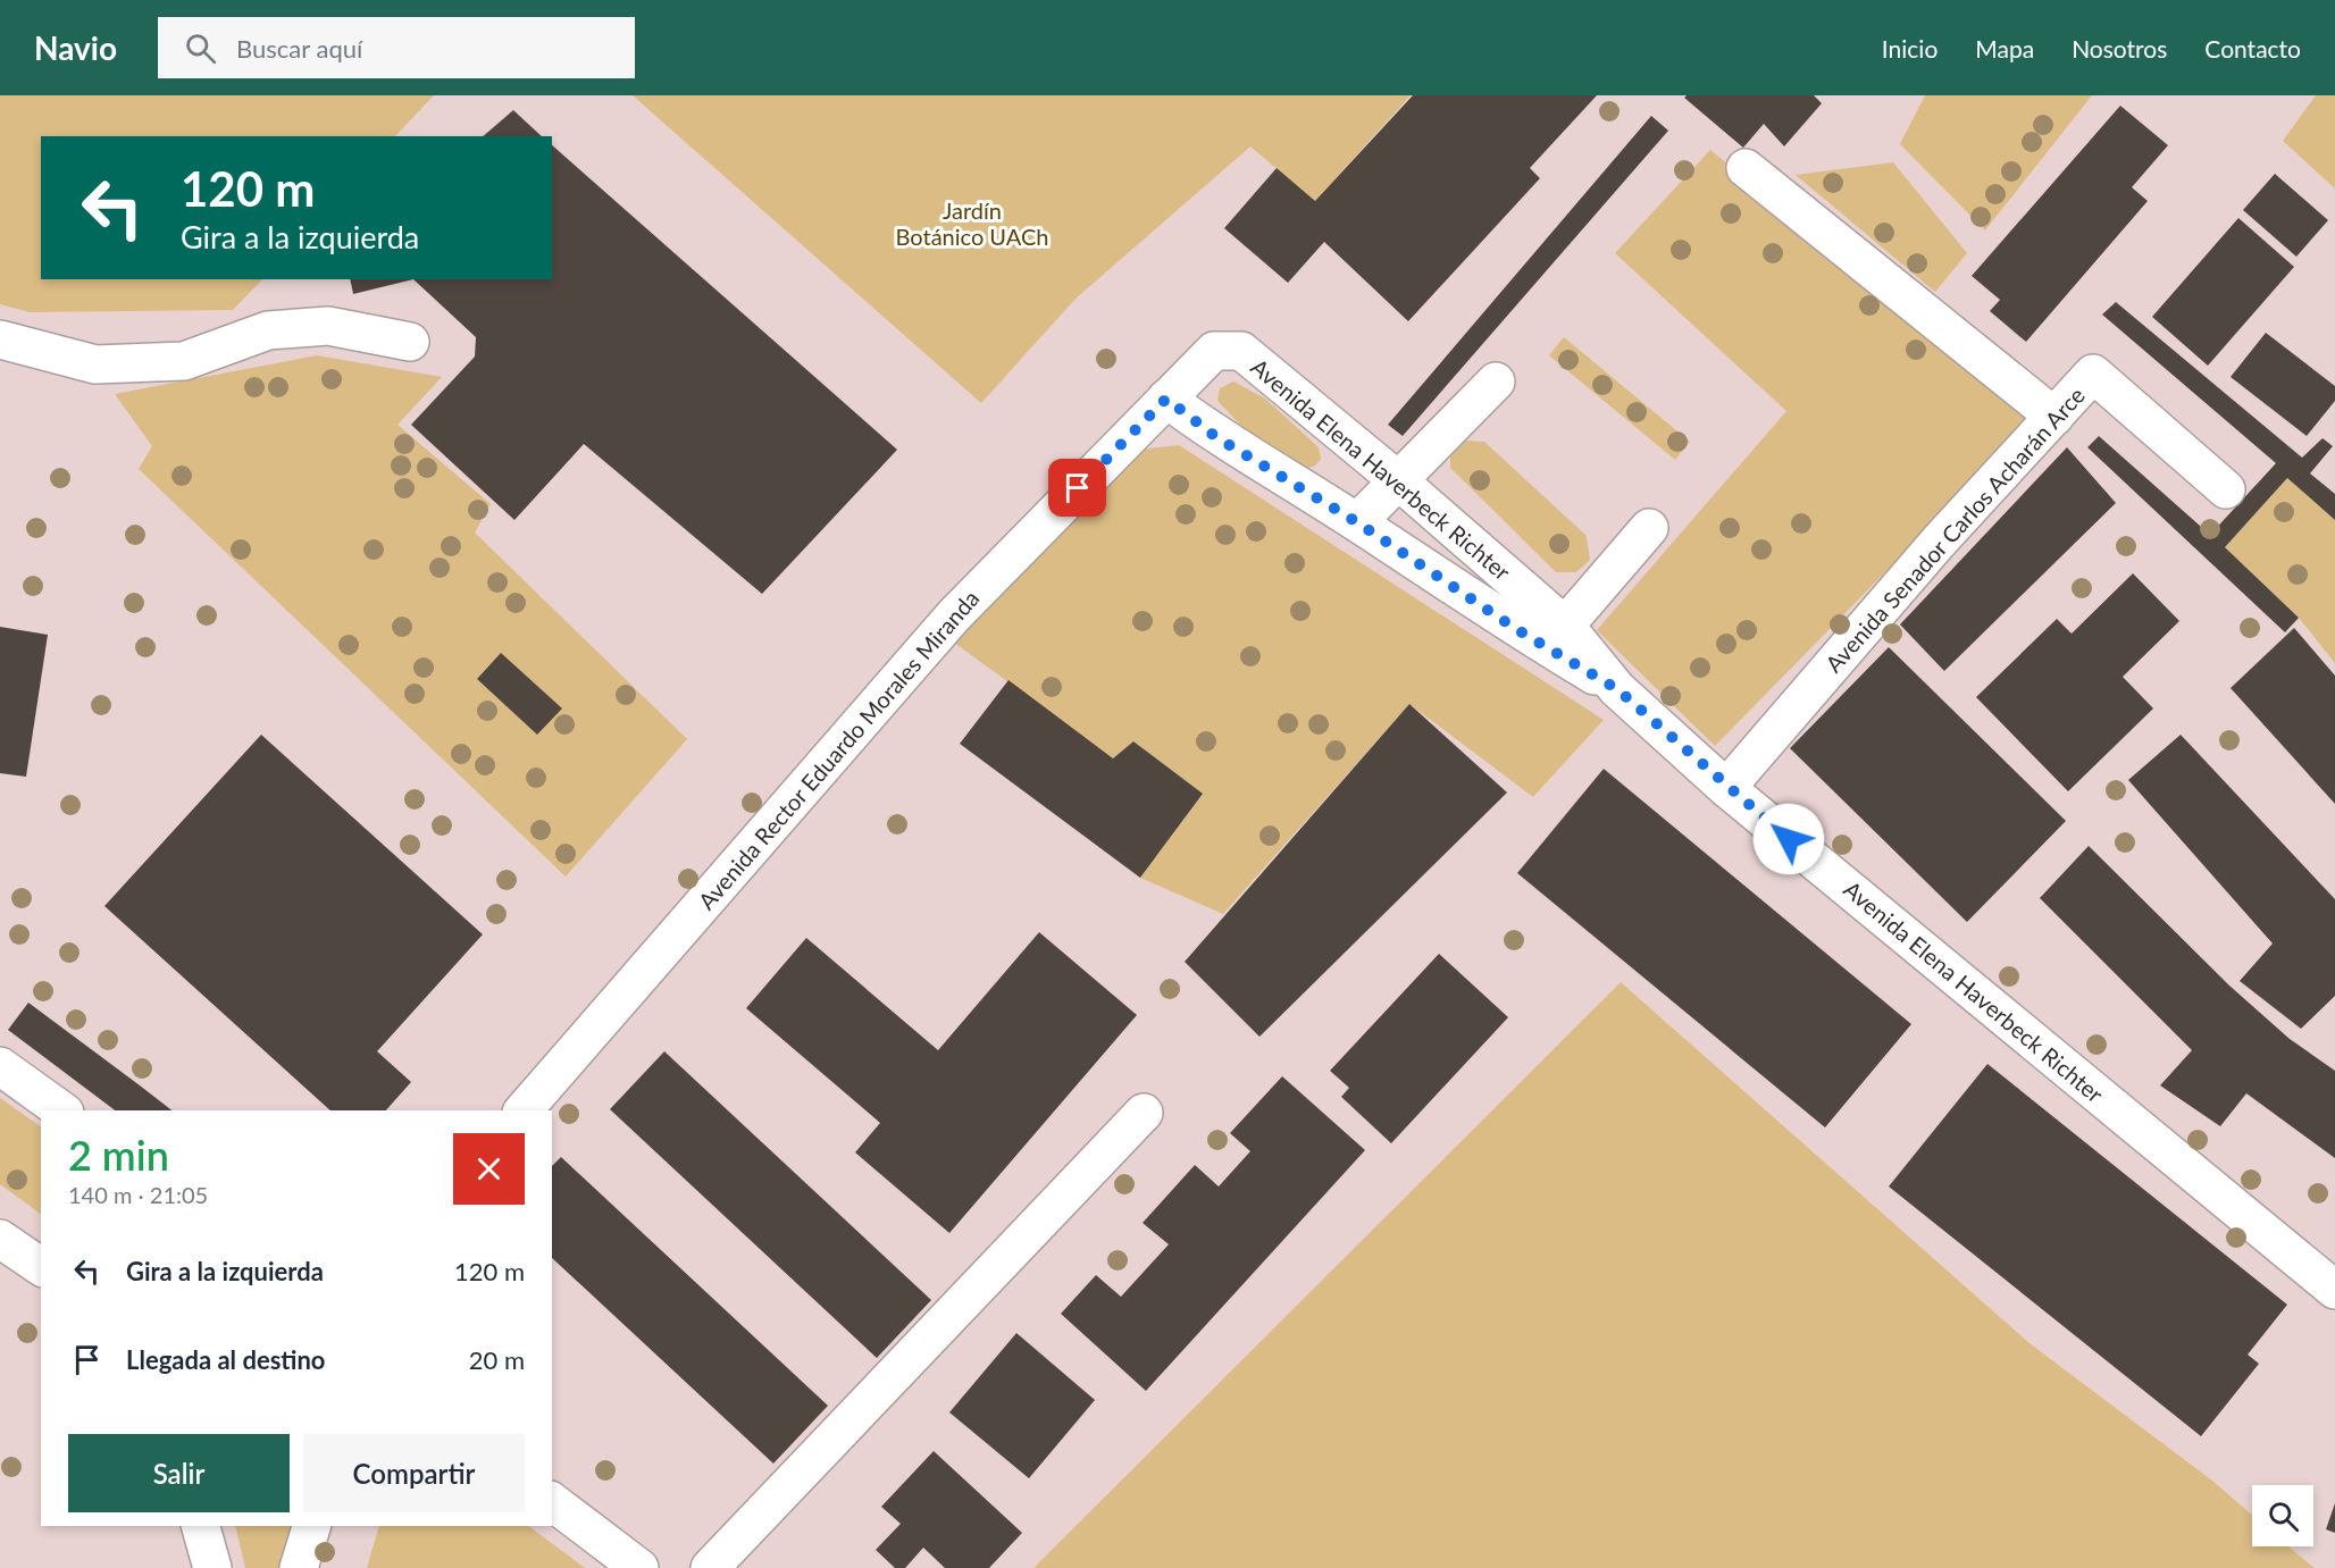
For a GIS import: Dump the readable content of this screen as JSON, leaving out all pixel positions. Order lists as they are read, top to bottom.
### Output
{
  "streets": {
    "lane": ["Avenida Elena Haverbeck Richter", "Avenida Senador Carlos Acharán Arce", "Avenida Rector Eduardo Morales Miranda"]
  },
  "crossings": [
    ["Avenida Elena Haverbeck Richter", "Avenida Senador Carlos Acharán Arce"],
    ["Avenida Elena Haverbeck Richter", "Avenida Rector Eduardo Morales Miranda"]
  ],
  "parks": ["Jardín Botánico UACh"],
  "page": {
    "header": "Navio",
    "search": "Buscar aquí",
    "nav": [
      "Inicio",
      "Mapa",
      "Nosotros",
      "Contacto"
    ],
    "turn": ["120 m", "Gira a la izquierda"],
    "heading": ["2 min", "140 m · 21:05"],
    "list": [
      {
        "name": "Gira a la izquierda",
        "value": "120 m"
      },
      {
        "name": "Llegada al destino",
        "value": "20 m"
      }
    ],
    "buttons": ["Salir", "Compartir"]
  }
}
